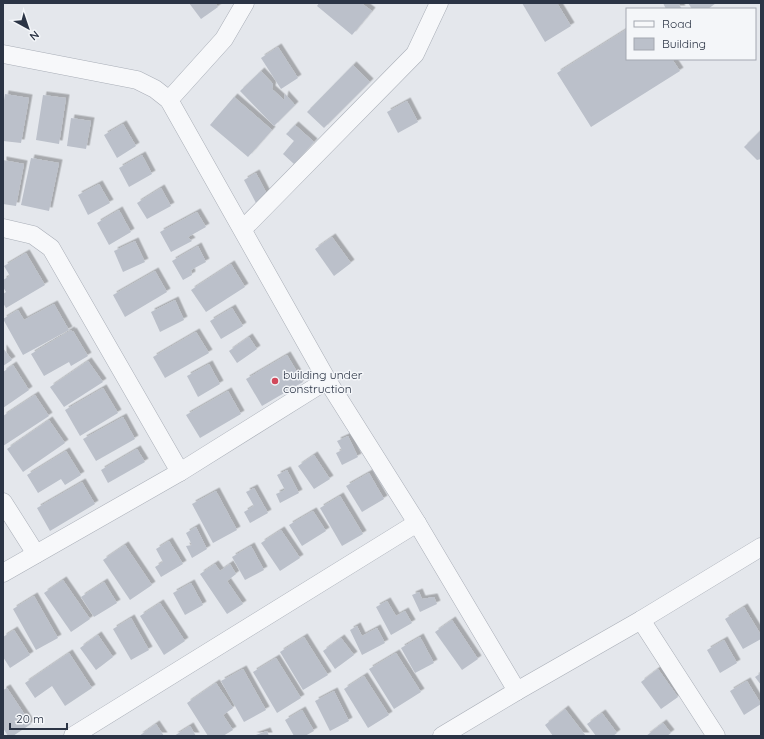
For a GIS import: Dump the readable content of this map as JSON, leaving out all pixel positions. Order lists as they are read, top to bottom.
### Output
{
  "places": ["building under construction"],
  "legend": ["Road", "Building"],
  "scale_bar": "20 m",
  "north": "bottom right"
}
